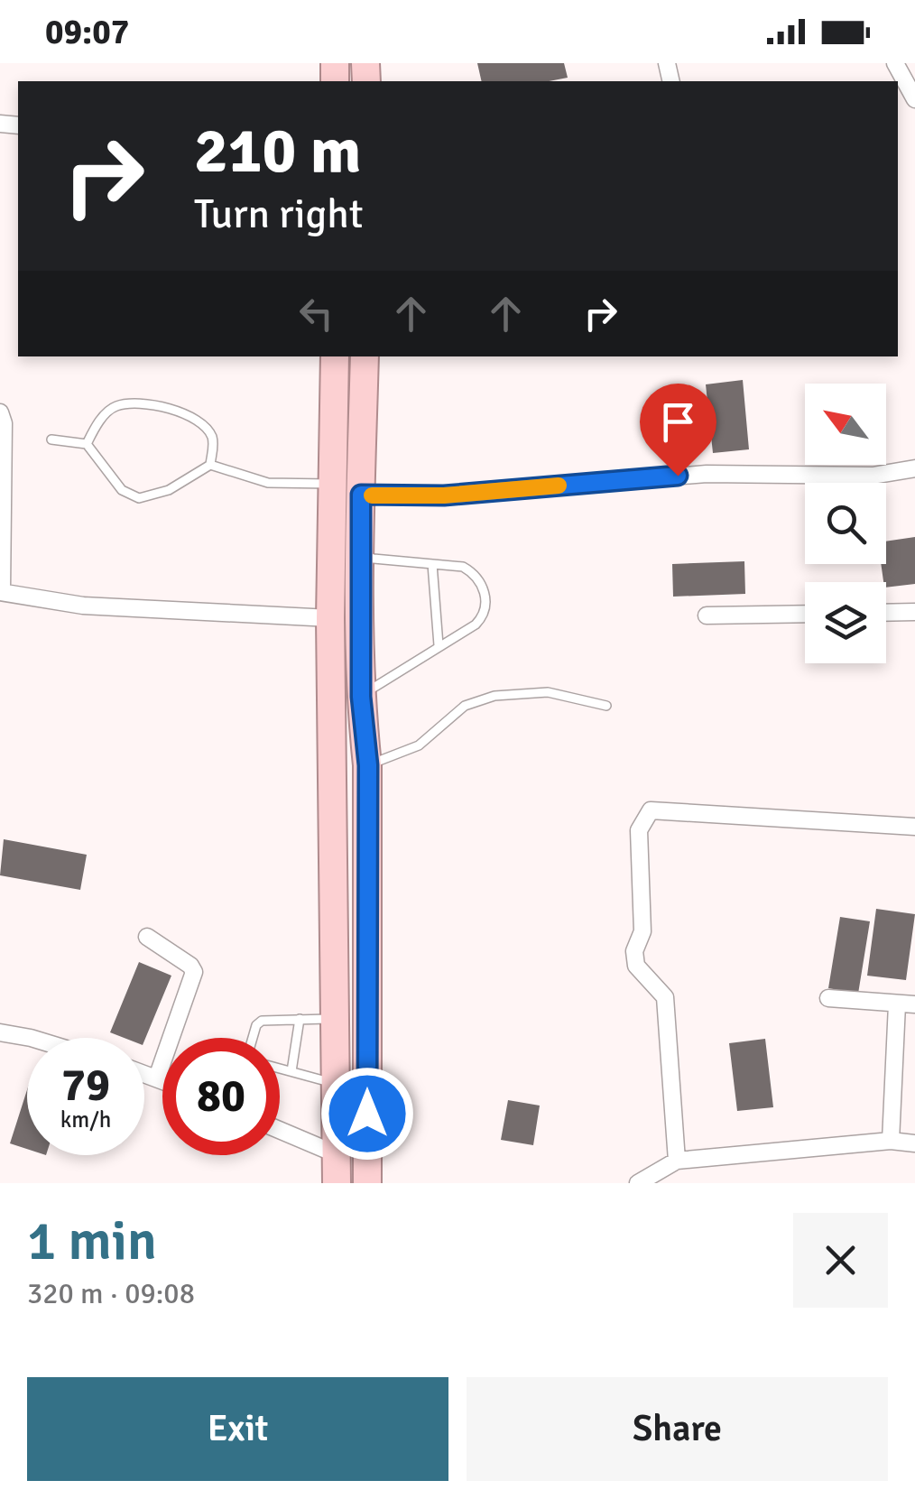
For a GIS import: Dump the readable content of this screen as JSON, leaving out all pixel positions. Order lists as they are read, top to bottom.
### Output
{
  "north": "top left",
  "page": {
    "status": "09:07",
    "turn": ["210 m", "Turn right"],
    "speed": "79 km/h",
    "limit": "80",
    "heading": ["1 min", "320 m · 09:08"],
    "buttons": ["Exit", "Share"]
  }
}
